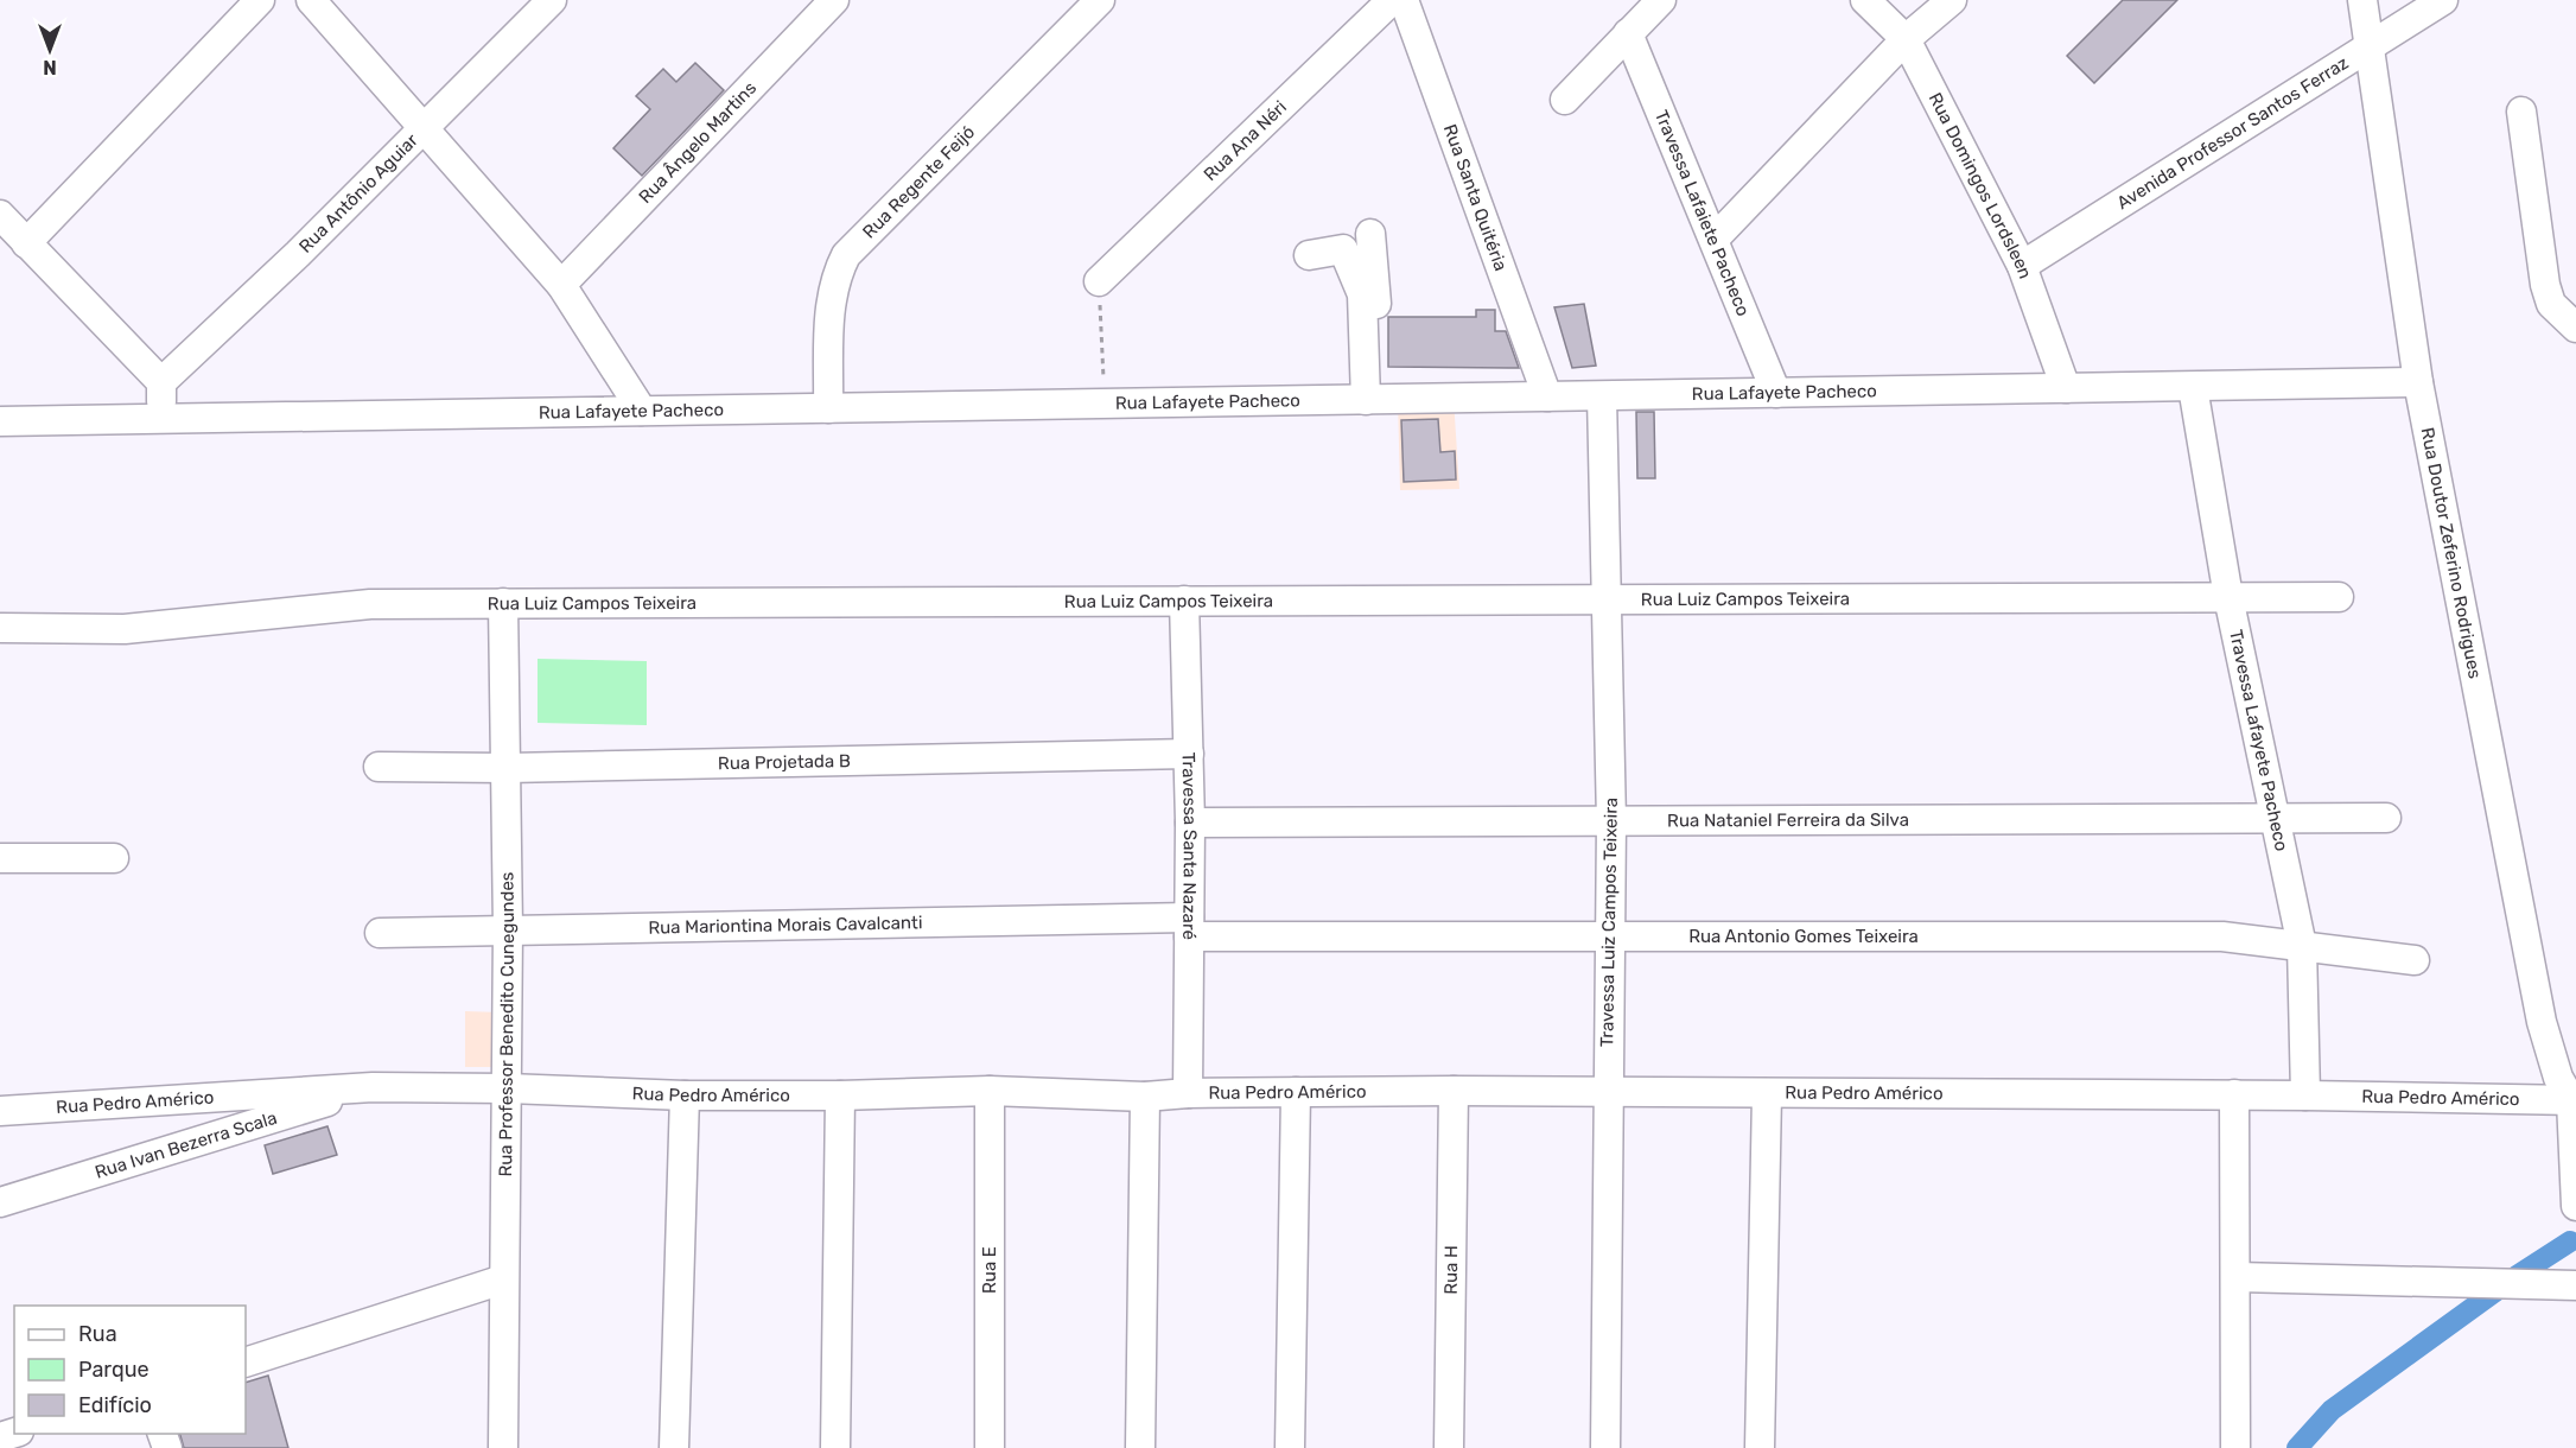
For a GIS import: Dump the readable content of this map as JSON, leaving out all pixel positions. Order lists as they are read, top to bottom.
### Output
{
  "streets": {
    "street": [
      "Avenida Professor Santos Ferraz",
      "Rua Ana Néri",
      "Rua Ângelo Martins",
      "Rua Regente Feijó",
      "Rua Domingos Lordsleen",
      "Rua Antônio Aguiar",
      "Rua Santa Quitéria",
      "Travessa Lafaiete Pacheco",
      "Rua Lafayete Pacheco",
      "Rua Doutor Zeferino Rodrigues",
      "Rua Luiz Campos Teixeira",
      "Travessa Lafayete Pacheco",
      "Rua Projetada B",
      "Rua Nataniel Ferreira da Silva",
      "Travessa Santa Nazaré",
      "Travessa Luiz Campos Teixeira",
      "Rua Mariontina Morais Cavalcanti",
      "Rua Antonio Gomes Teixeira",
      "Rua Professor Benedito Cunegundes",
      "Rua Pedro Américo",
      "Rua Ivan Bezerra Scala",
      "Rua H",
      "Rua E"
    ]
  },
  "crossings": [
    ["Avenida Professor Santos Ferraz", "Rua Domingos Lordsleen"],
    ["Avenida Professor Santos Ferraz", "Rua Doutor Zeferino Rodrigues"],
    ["Rua Regente Feijó", "Rua Lafayete Pacheco"],
    ["Rua Domingos Lordsleen", "Rua Lafayete Pacheco"],
    ["Rua Santa Quitéria", "Rua Lafayete Pacheco"],
    ["Travessa Lafaiete Pacheco", "Rua Lafayete Pacheco"],
    ["Rua Lafayete Pacheco", "Rua Doutor Zeferino Rodrigues"],
    ["Rua Lafayete Pacheco", "Travessa Lafayete Pacheco"],
    ["Rua Lafayete Pacheco", "Travessa Luiz Campos Teixeira"],
    ["Rua Doutor Zeferino Rodrigues", "Rua Pedro Américo"],
    ["Rua Luiz Campos Teixeira", "Travessa Lafayete Pacheco"],
    ["Rua Luiz Campos Teixeira", "Travessa Santa Nazaré"],
    ["Rua Luiz Campos Teixeira", "Travessa Luiz Campos Teixeira"],
    ["Rua Luiz Campos Teixeira", "Rua Professor Benedito Cunegundes"],
    ["Travessa Lafayete Pacheco", "Rua Nataniel Ferreira da Silva"],
    ["Travessa Lafayete Pacheco", "Rua Antonio Gomes Teixeira"],
    ["Travessa Lafayete Pacheco", "Rua Pedro Américo"],
    ["Rua Projetada B", "Travessa Santa Nazaré"],
    ["Rua Projetada B", "Rua Professor Benedito Cunegundes"],
    ["Rua Nataniel Ferreira da Silva", "Travessa Santa Nazaré"],
    ["Rua Nataniel Ferreira da Silva", "Travessa Luiz Campos Teixeira"],
    ["Travessa Santa Nazaré", "Rua Mariontina Morais Cavalcanti"],
    ["Travessa Santa Nazaré", "Rua Antonio Gomes Teixeira"],
    ["Travessa Santa Nazaré", "Rua Pedro Américo"],
    ["Travessa Luiz Campos Teixeira", "Rua Antonio Gomes Teixeira"],
    ["Travessa Luiz Campos Teixeira", "Rua Pedro Américo"],
    ["Rua Mariontina Morais Cavalcanti", "Rua Antonio Gomes Teixeira"],
    ["Rua Mariontina Morais Cavalcanti", "Rua Professor Benedito Cunegundes"],
    ["Rua Professor Benedito Cunegundes", "Rua Pedro Américo"],
    ["Rua Pedro Américo", "Rua Ivan Bezerra Scala"],
    ["Rua Pedro Américo", "Rua H"],
    ["Rua Pedro Américo", "Rua E"]
  ],
  "legend": ["Rua", "Parque", "Edifício"],
  "north": "bottom"
}
